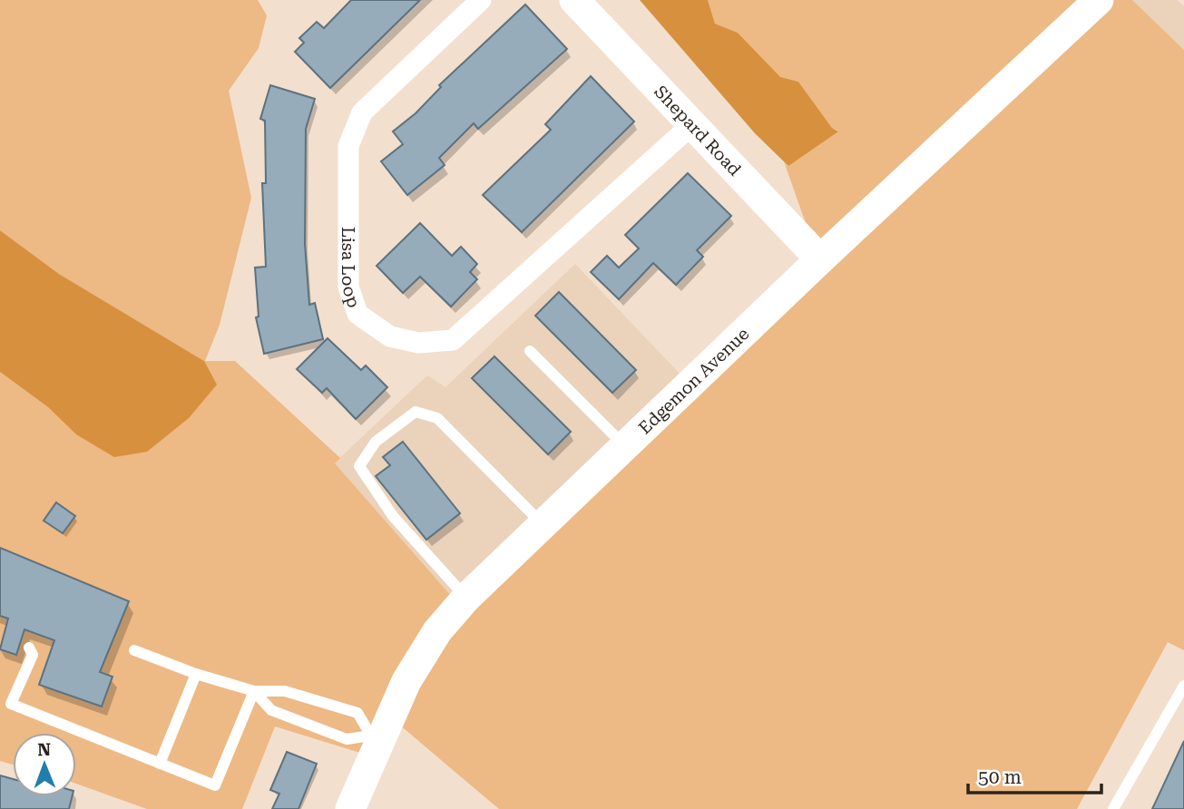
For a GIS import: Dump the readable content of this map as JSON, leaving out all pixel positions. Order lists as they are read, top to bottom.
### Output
{
  "streets": {
    "street": ["Shepard Road", "Lisa Loop", "Edgemon Avenue"]
  },
  "crossings": [
    ["Shepard Road", "Lisa Loop"],
    ["Shepard Road", "Edgemon Avenue"]
  ],
  "scale_bar": "50 m",
  "north": "top"
}
